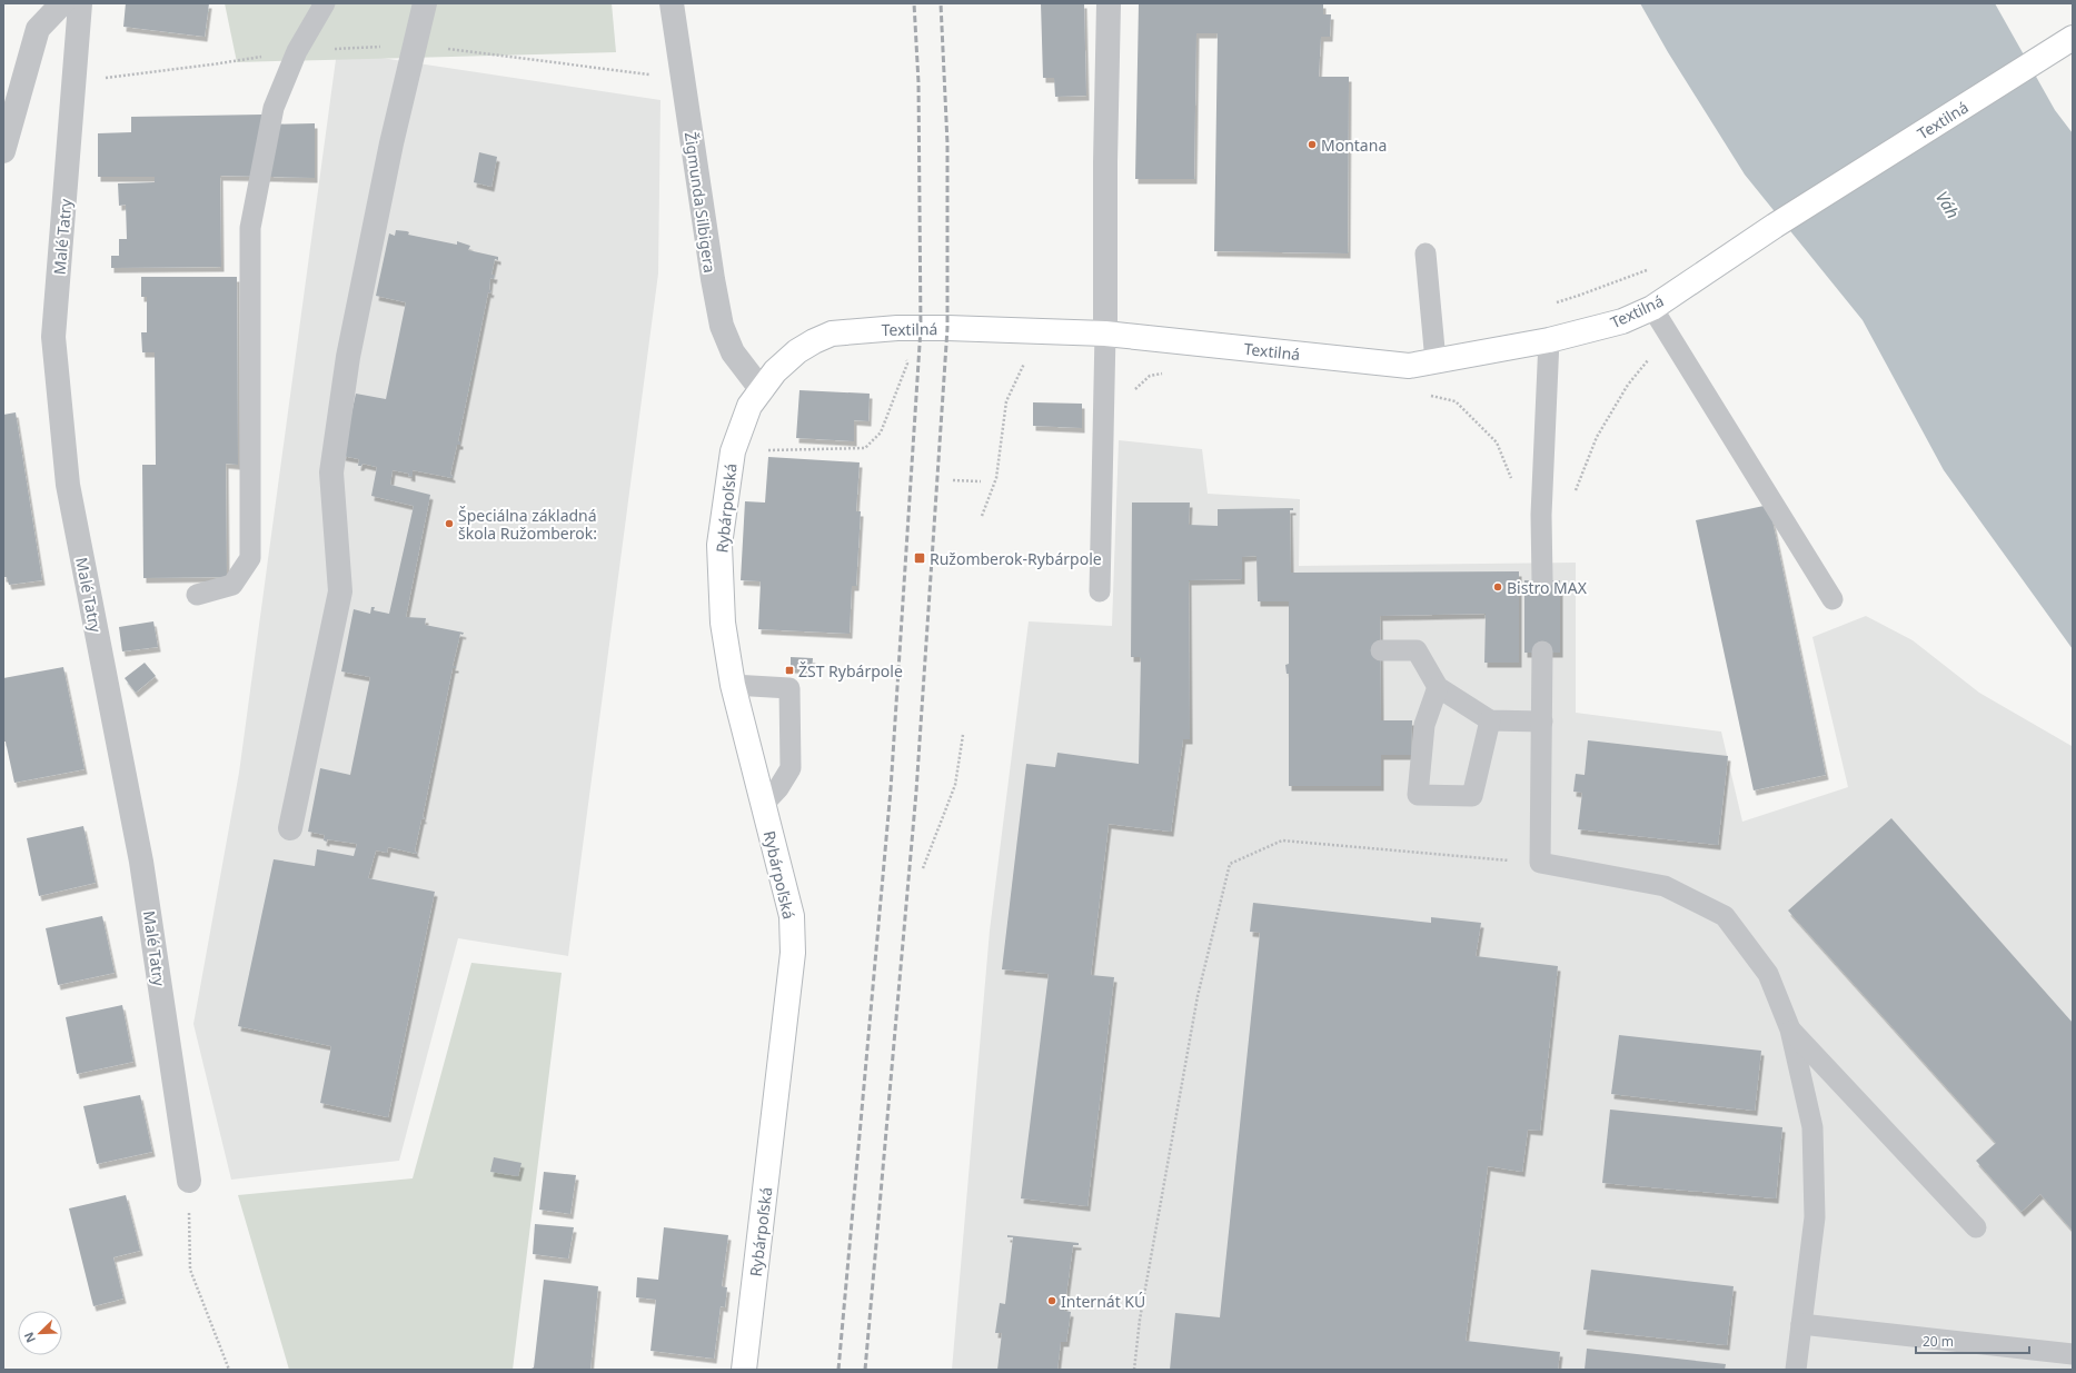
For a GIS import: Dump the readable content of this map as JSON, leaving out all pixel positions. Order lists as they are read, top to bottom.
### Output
{
  "streets": {
    "street": [
      "Textilná",
      "Žigmunda Silbigera",
      "Malé Tatry",
      "Rybárpoľská"
    ]
  },
  "crossings": [
    ["Textilná", "Žigmunda Silbigera"],
    ["Textilná", "Rybárpoľská"],
    ["Žigmunda Silbigera", "Rybárpoľská"]
  ],
  "water": ["Váh"],
  "places": {
    "other": [
      "Montana",
      "Špeciálna základná škola Ružomberok:",
      "Bistro MAX",
      "Internát KÚ"
    ],
    "transit": ["Ružomberok-Rybárpole", "ŽST Rybárpole"]
  },
  "scale_bar": "20 m",
  "north": "bottom left"
}
